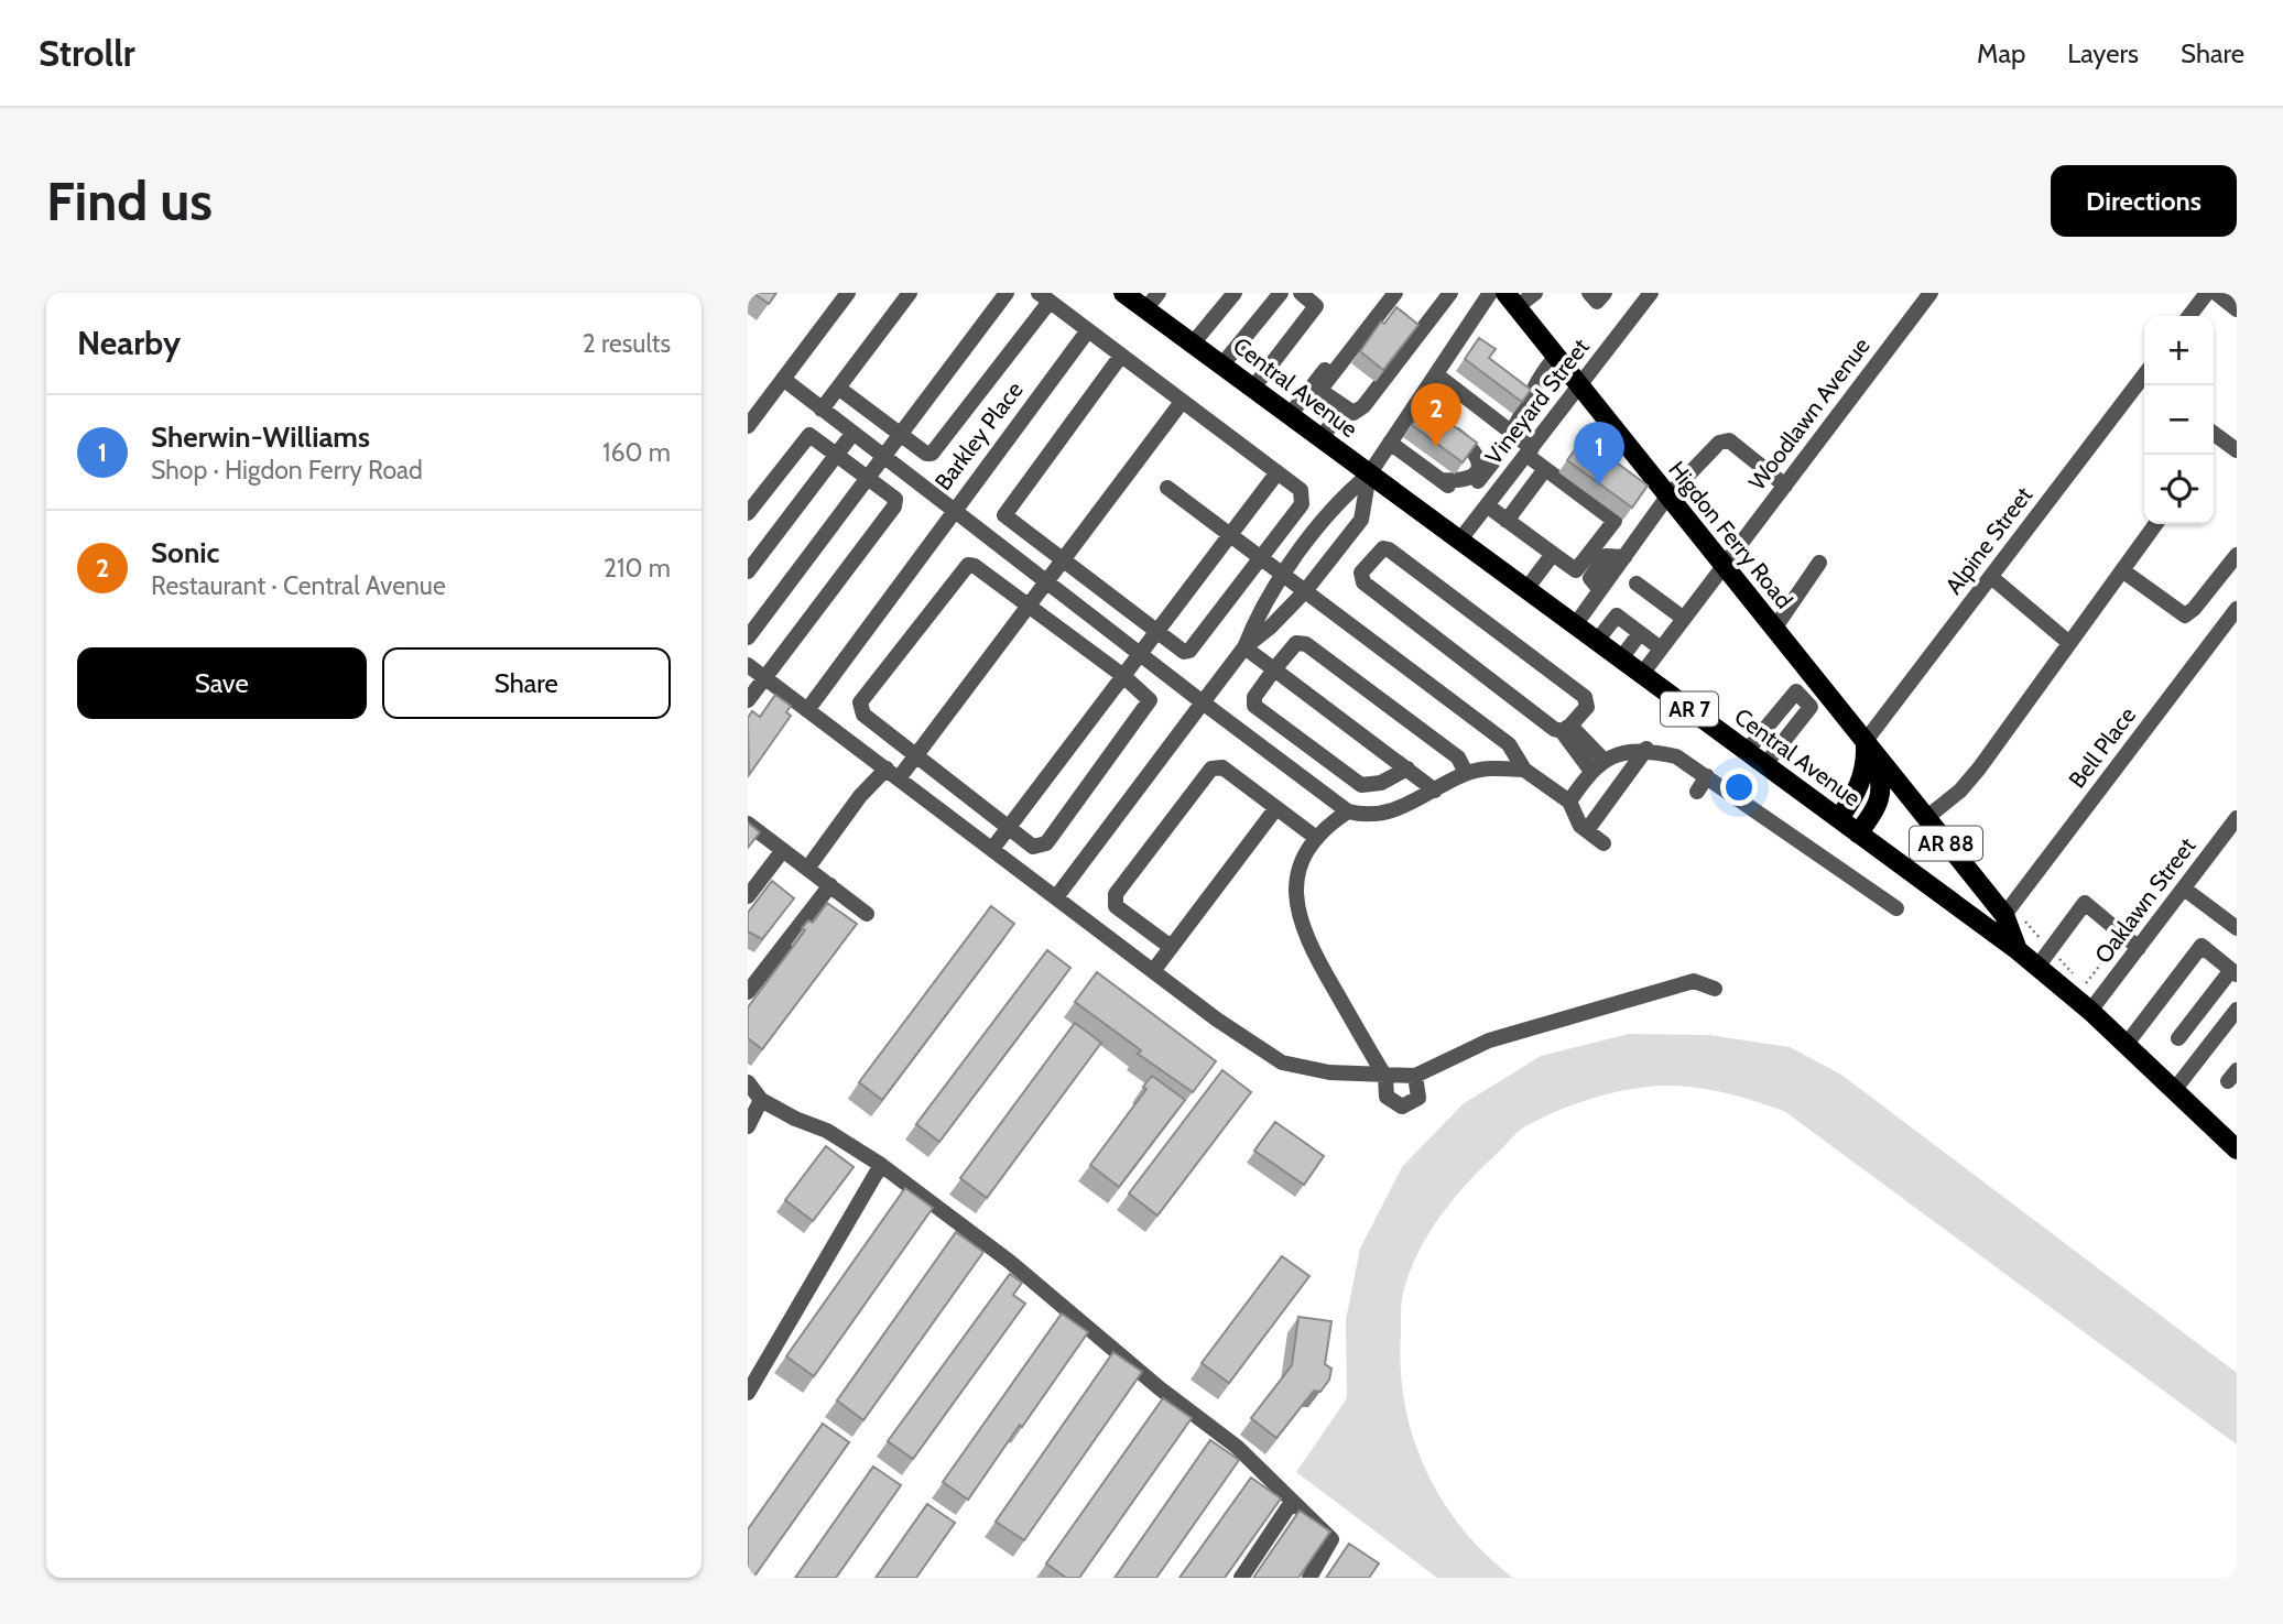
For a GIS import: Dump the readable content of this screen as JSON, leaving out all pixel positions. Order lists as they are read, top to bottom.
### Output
{
  "streets": {
    "main road": [
      "Central Avenue",
      "Higdon Ferry Road",
      "AR 7",
      "AR 88"
    ],
    "street": [
      "Vineyard Street",
      "Woodlawn Avenue",
      "Barkley Place",
      "Alpine Street",
      "Bell Place",
      "Oaklawn Street"
    ]
  },
  "crossings": [
    ["Central Avenue", "Vineyard Street"],
    ["Central Avenue", "Woodlawn Avenue"],
    ["Central Avenue", "AR 88"],
    ["Central Avenue", "Oaklawn Street"],
    ["Vineyard Street", "Higdon Ferry Road"],
    ["Woodlawn Avenue", "Higdon Ferry Road"],
    ["Higdon Ferry Road", "Alpine Street"],
    ["Higdon Ferry Road", "AR 88"],
    ["Alpine Street", "AR 88"],
    ["Bell Place", "AR 88"]
  ],
  "page": {
    "header": "Strollr",
    "nav": ["Map", "Layers", "Share"],
    "buttons": [
      "Directions",
      ["Save", "Share"]
    ],
    "title": "Find us",
    "heading": ["Nearby", "2 results"],
    "map_buttons": ["+", "−"],
    "pins": ["2", "1"],
    "list": [
      {
        "mark": "1",
        "name": "Sherwin-Williams",
        "note": "Shop · Higdon Ferry Road",
        "value": "160 m"
      },
      {
        "mark": "2",
        "name": "Sonic",
        "note": "Restaurant · Central Avenue",
        "value": "210 m"
      }
    ]
  }
}
